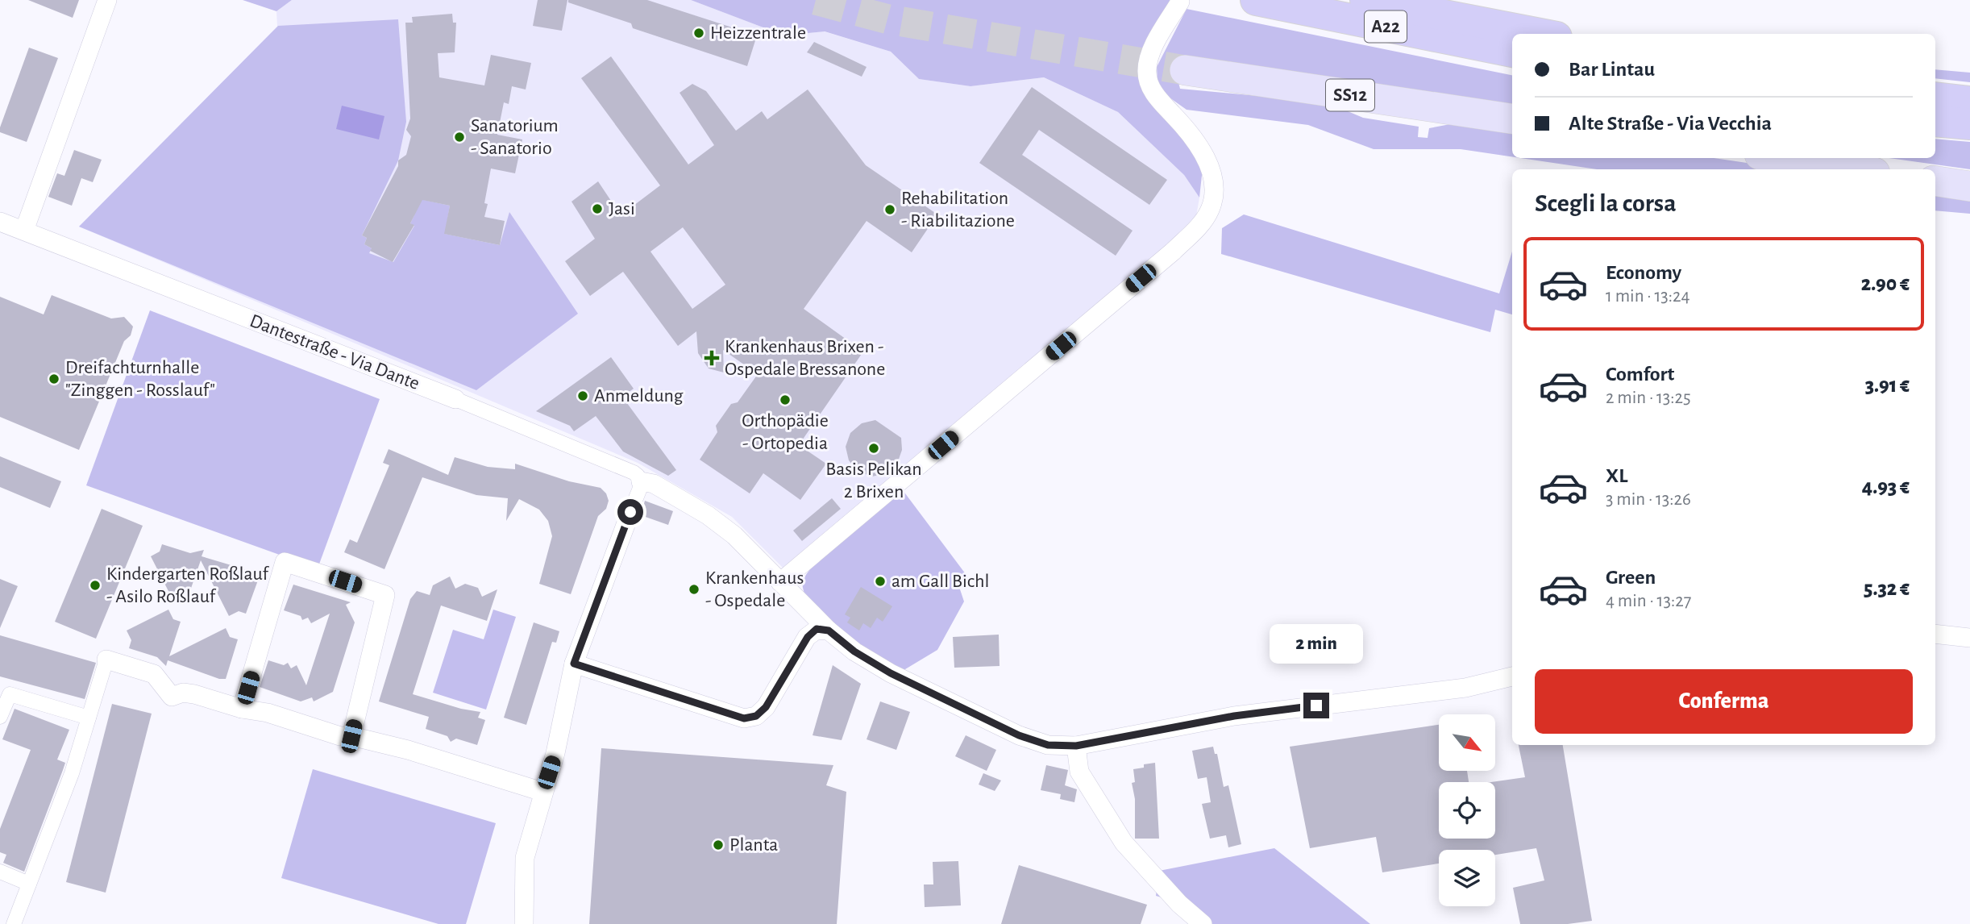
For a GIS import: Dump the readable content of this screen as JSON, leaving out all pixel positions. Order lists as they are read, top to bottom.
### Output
{
  "streets": {
    "highway": ["A22"],
    "main road": ["SS12"],
    "street": ["Dantestraße - Via Dante"]
  },
  "places": {
    "other": [
      "Heizzentrale",
      "Sanatorium - Sanatorio",
      "Jasi",
      "Rehabilitation - Riabilitazione",
      "Dreifachturnhalle \"Zinggen - Rosslauf\"",
      "Anmeldung",
      "Orthopädie - Ortopedia",
      "Basis Pelikan 2 Brixen",
      "am Gall Bichl",
      "Kindergarten Roßlauf - Asilo Roßlauf",
      "Krankenhaus - Ospedale",
      "Planta"
    ],
    "health": ["Krankenhaus Brixen - Ospedale Bressanone"]
  },
  "north": "bottom right",
  "page": {
    "banner": ["Bar Lintau", "Alte Straße - Via Vecchia"],
    "heading": "Scegli la corsa",
    "list": [
      {
        "name": "Economy",
        "note": "1 min · 13:24",
        "value": "2.90 €"
      },
      {
        "name": "Comfort",
        "note": "2 min · 13:25",
        "value": "3.91 €"
      },
      {
        "name": "XL",
        "note": "3 min · 13:26",
        "value": "4.93 €"
      },
      {
        "name": "Green",
        "note": "4 min · 13:27",
        "value": "5.32 €"
      }
    ],
    "bubble": "2 min",
    "buttons": "Conferma"
  }
}
